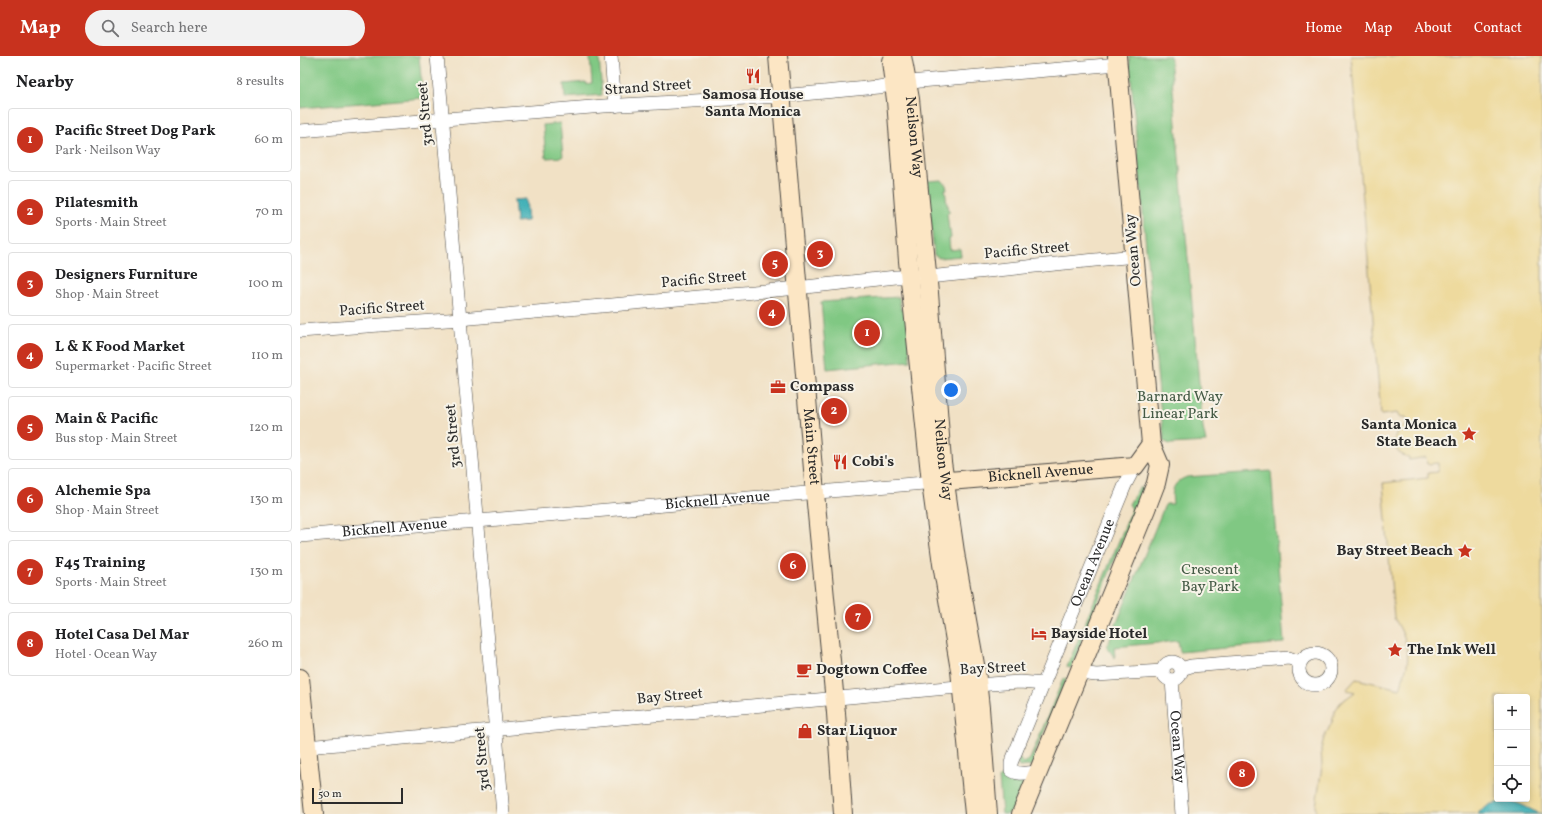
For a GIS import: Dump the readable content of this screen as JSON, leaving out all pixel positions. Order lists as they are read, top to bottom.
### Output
{
  "streets": {
    "street": [
      "Strand Street",
      "3rd Street",
      "Neilson Way",
      "Ocean Way",
      "Pacific Street",
      "Main Street",
      "Bicknell Avenue",
      "Ocean Avenue",
      "Bay Street"
    ]
  },
  "crossings": [
    ["Strand Street", "3rd Street"],
    ["Strand Street", "Neilson Way"],
    ["Strand Street", "Ocean Way"],
    ["Strand Street", "Main Street"],
    ["3rd Street", "Pacific Street"],
    ["3rd Street", "Bicknell Avenue"],
    ["3rd Street", "Bay Street"],
    ["Neilson Way", "Pacific Street"],
    ["Neilson Way", "Bicknell Avenue"],
    ["Neilson Way", "Bay Street"],
    ["Ocean Way", "Pacific Street"],
    ["Ocean Way", "Ocean Avenue"],
    ["Pacific Street", "Main Street"],
    ["Main Street", "Bicknell Avenue"],
    ["Main Street", "Bay Street"],
    ["Bicknell Avenue", "Ocean Avenue"],
    ["Ocean Avenue", "Bay Street"]
  ],
  "parks": ["Barnard Way Linear Park", "Crescent Bay Park"],
  "places": {
    "restaurant": ["Samosa House Santa Monica", "Cobi's"],
    "office": ["Compass"],
    "place": ["Santa Monica State Beach", "Bay Street Beach", "The Ink Well"],
    "hotel": ["Bayside Hotel"],
    "cafe": ["Dogtown Coffee"],
    "shop": ["Star Liquor"]
  },
  "scale_bar": "50 m",
  "page": {
    "header": "Map",
    "search": "Search here",
    "nav": [
      "Home",
      "Map",
      "About",
      "Contact"
    ],
    "heading": ["Nearby", "8 results"],
    "list": [
      {
        "mark": "1",
        "name": "Pacific Street Dog Park",
        "note": "Park · Neilson Way",
        "value": "60 m"
      },
      {
        "mark": "2",
        "name": "Pilatesmith",
        "note": "Sports · Main Street",
        "value": "70 m"
      },
      {
        "mark": "3",
        "name": "Designers Furniture",
        "note": "Shop · Main Street",
        "value": "100 m"
      },
      {
        "mark": "4",
        "name": "L & K Food Market",
        "note": "Supermarket · Pacific Street",
        "value": "110 m"
      },
      {
        "mark": "5",
        "name": "Main & Pacific",
        "note": "Bus stop · Main Street",
        "value": "120 m"
      },
      {
        "mark": "6",
        "name": "Alchemie Spa",
        "note": "Shop · Main Street",
        "value": "130 m"
      },
      {
        "mark": "7",
        "name": "F45 Training",
        "note": "Sports · Main Street",
        "value": "130 m"
      },
      {
        "mark": "8",
        "name": "Hotel Casa Del Mar",
        "note": "Hotel · Ocean Way",
        "value": "260 m"
      }
    ],
    "pins": [
      "3",
      "5",
      "4",
      "1",
      "2",
      "6",
      "7",
      "8"
    ],
    "map_buttons": ["+", "−"],
    "scale": "50 m"
  }
}
